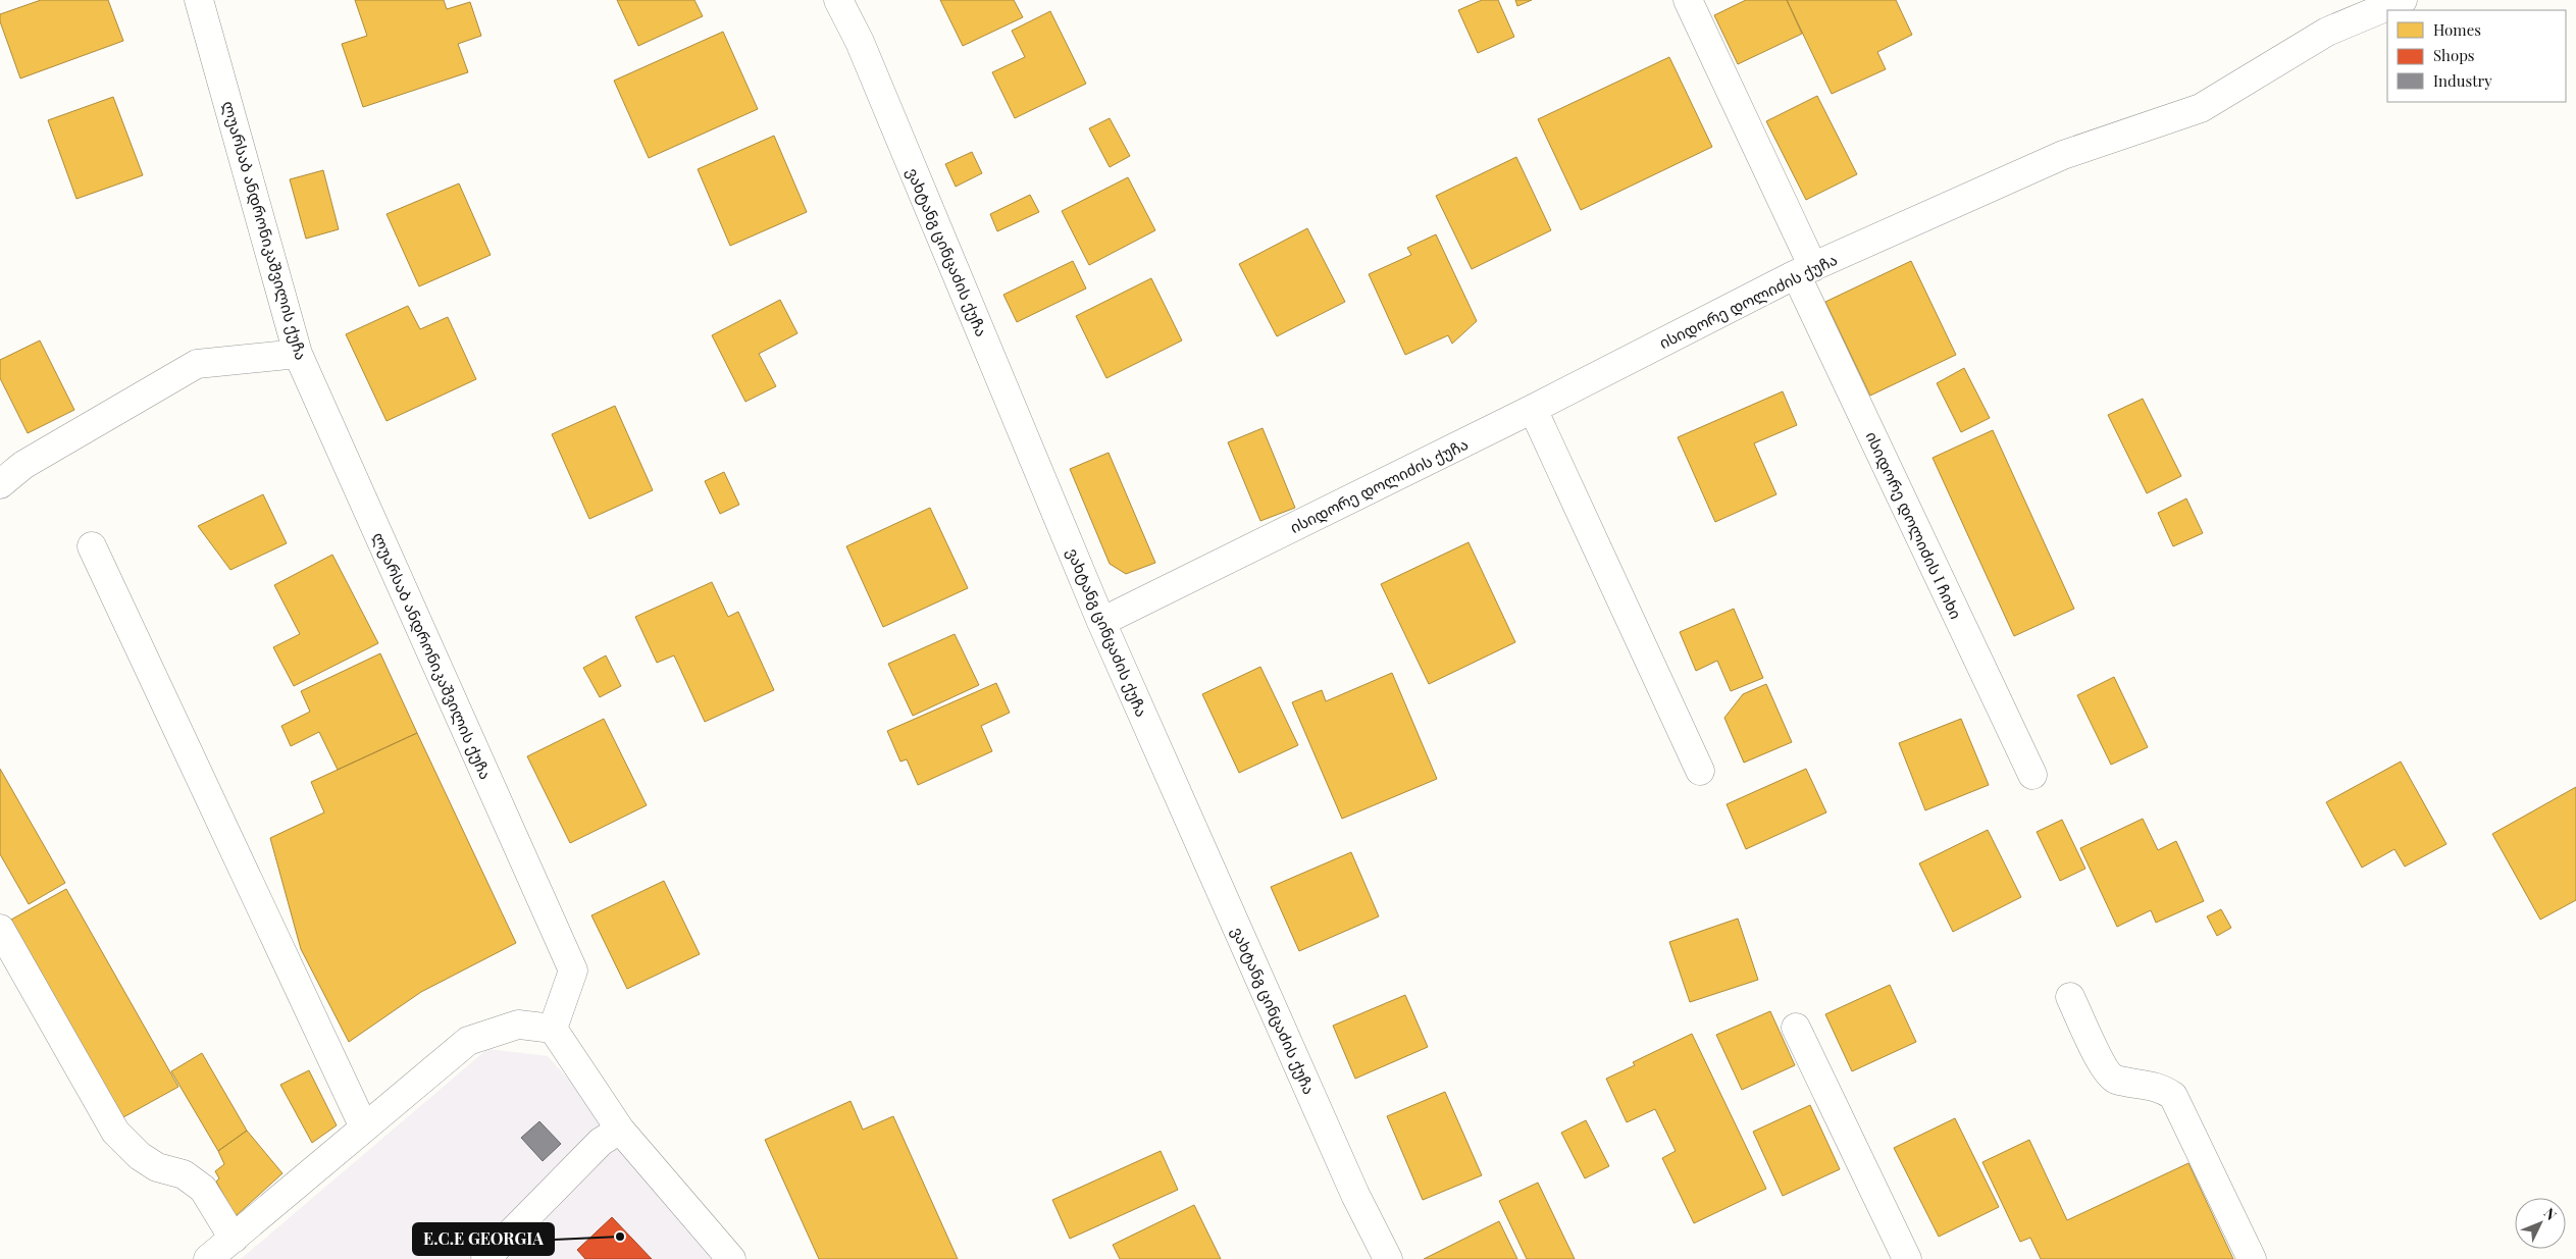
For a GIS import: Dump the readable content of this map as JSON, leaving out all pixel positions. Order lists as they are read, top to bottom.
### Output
{
  "streets": {
    "street": [
      "ლუარსაბ ანდრონიკაშვილის ქუჩა",
      "ვახტანგ ცინცაძის ქუჩა",
      "ისიდორე დოლიძის ქუჩა",
      "ისიდორე დოლიძის I ჩიხი"
    ]
  },
  "crossings": [
    ["ვახტანგ ცინცაძის ქუჩა", "ისიდორე დოლიძის ქუჩა"],
    ["ისიდორე დოლიძის ქუჩა", "ისიდორე დოლიძის I ჩიხი"]
  ],
  "places": ["E.C.E GEORGIA"],
  "legend": ["Homes", "Shops", "Industry"],
  "north": "top right"
}
